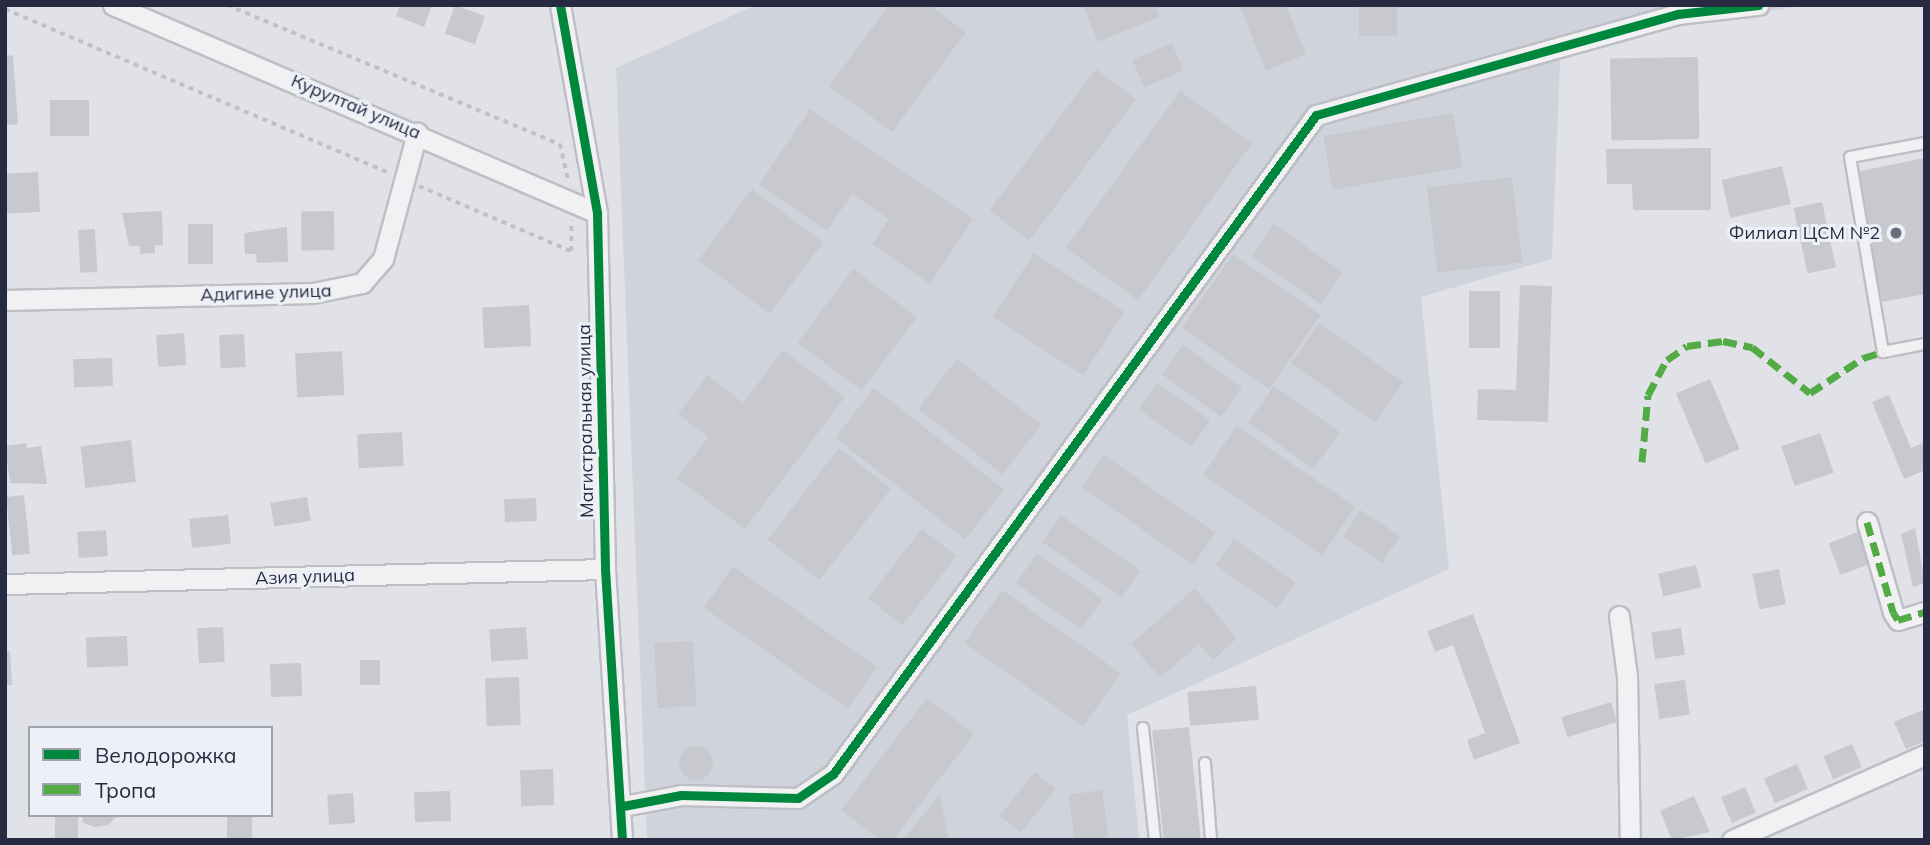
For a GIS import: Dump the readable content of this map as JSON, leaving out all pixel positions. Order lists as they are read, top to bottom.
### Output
{
  "streets": {
    "street": [
      "Курултай улица",
      "Адигине улица",
      "Магистральная улица",
      "Азия улица"
    ]
  },
  "crossings": [
    ["Курултай улица", "Адигине улица"],
    ["Курултай улица", "Магистральная улица"],
    ["Магистральная улица", "Азия улица"]
  ],
  "places": ["Филиал ЦСМ №2"],
  "legend": ["Велодорожка", "Тропа"]
}
